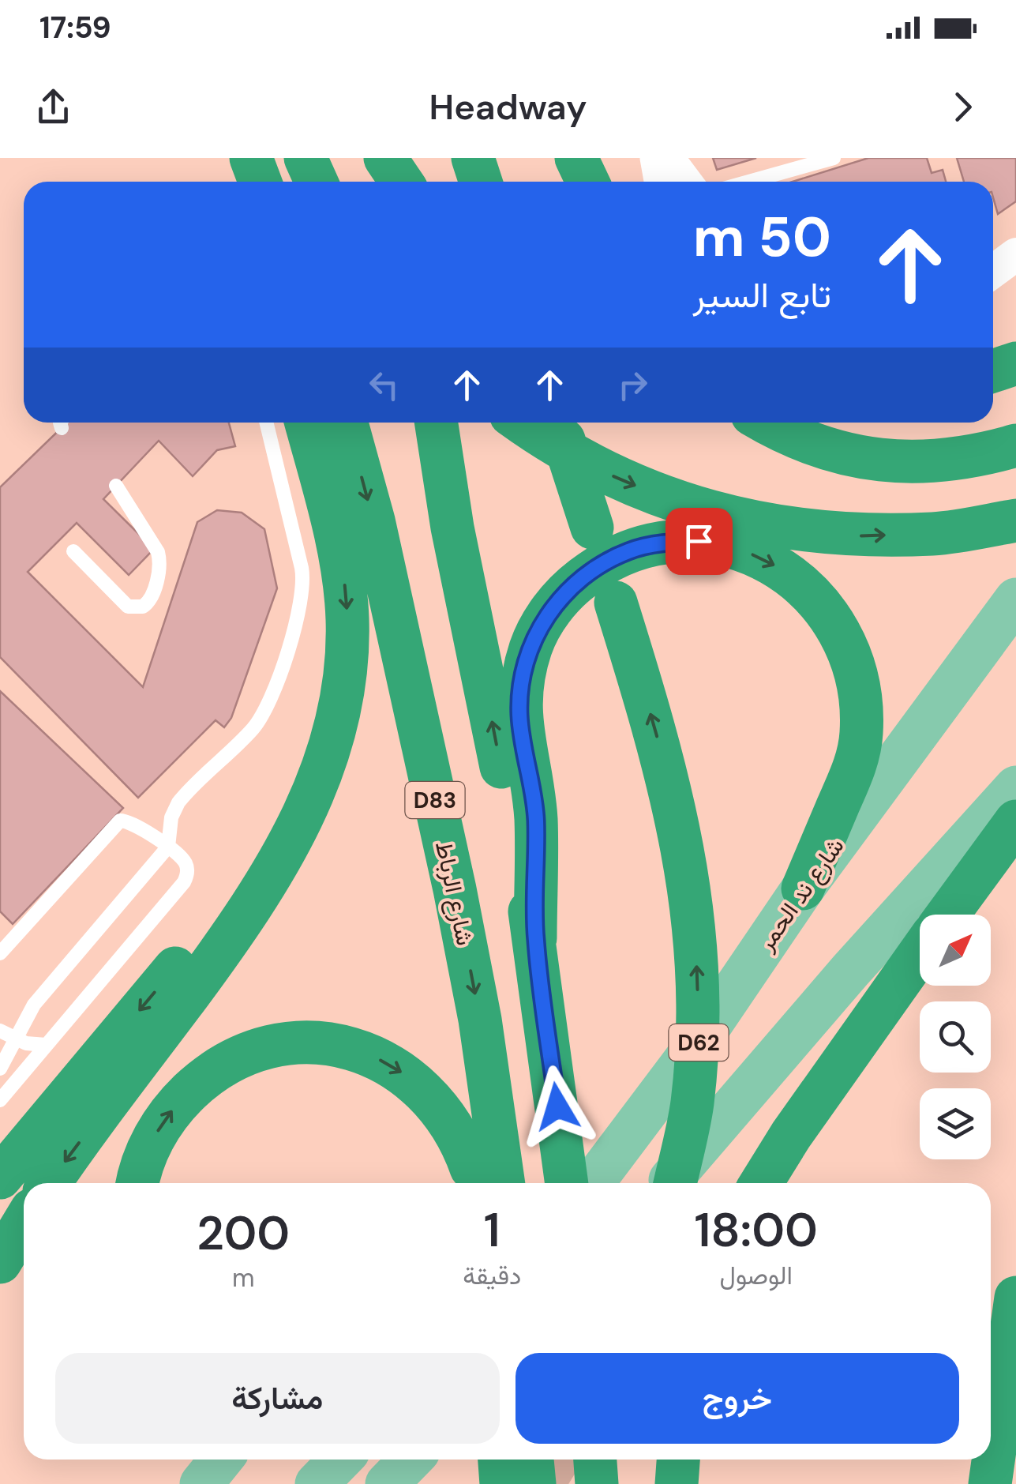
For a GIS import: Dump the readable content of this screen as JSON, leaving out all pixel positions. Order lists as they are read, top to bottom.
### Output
{
  "streets": {
    "main road": ["شارع ند الحمر", "D62"]
  },
  "north": "top right",
  "page": {
    "status": "17:59",
    "header": "Headway",
    "turn": ["50 m", "تابع السير"],
    "eta": [
      "18:00",
      "الوصول",
      "1",
      "دقيقة",
      "200",
      "m"
    ],
    "buttons": ["خروج", "مشاركة"]
  }
}
